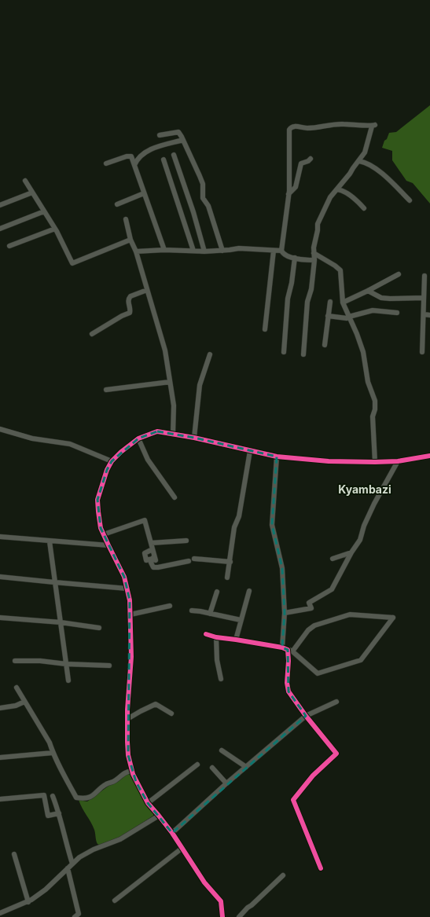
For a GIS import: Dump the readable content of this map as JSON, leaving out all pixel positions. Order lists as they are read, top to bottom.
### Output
{
  "districts": ["Kyambazi"]
}
